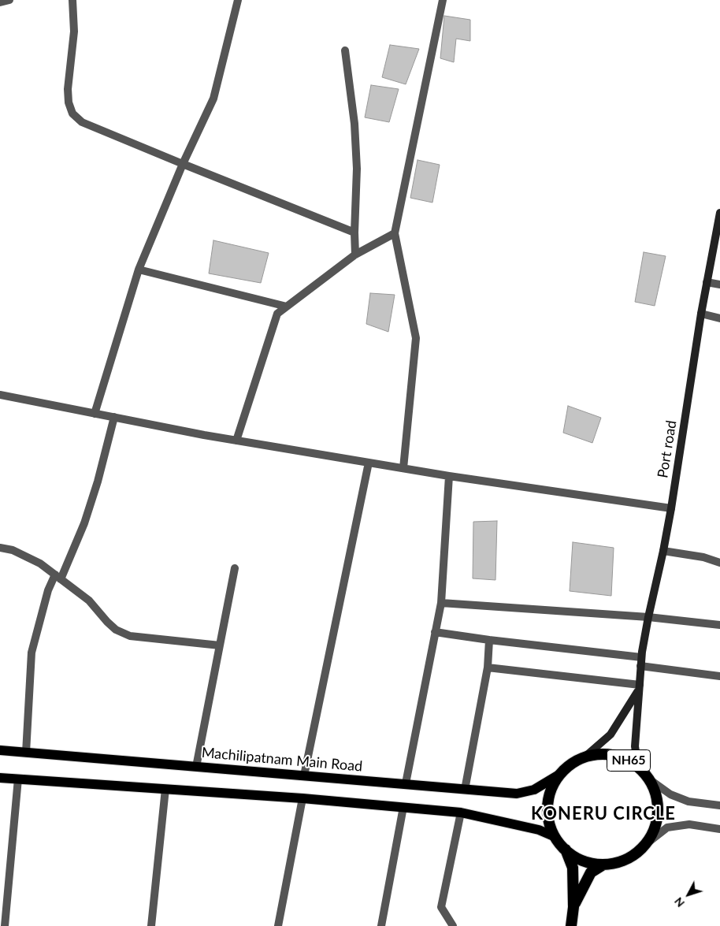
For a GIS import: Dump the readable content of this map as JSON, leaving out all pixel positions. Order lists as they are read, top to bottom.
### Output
{
  "streets": {
    "highway": ["NH65"],
    "main road": ["Port road", "Machilipatnam Main Road"]
  },
  "crossings": [
    ["Port road", "Machilipatnam Main Road"],
    ["Port road", "NH65"],
    ["Machilipatnam Main Road", "NH65"]
  ],
  "districts": ["KONERU CIRCLE"],
  "north": "bottom left"
}
